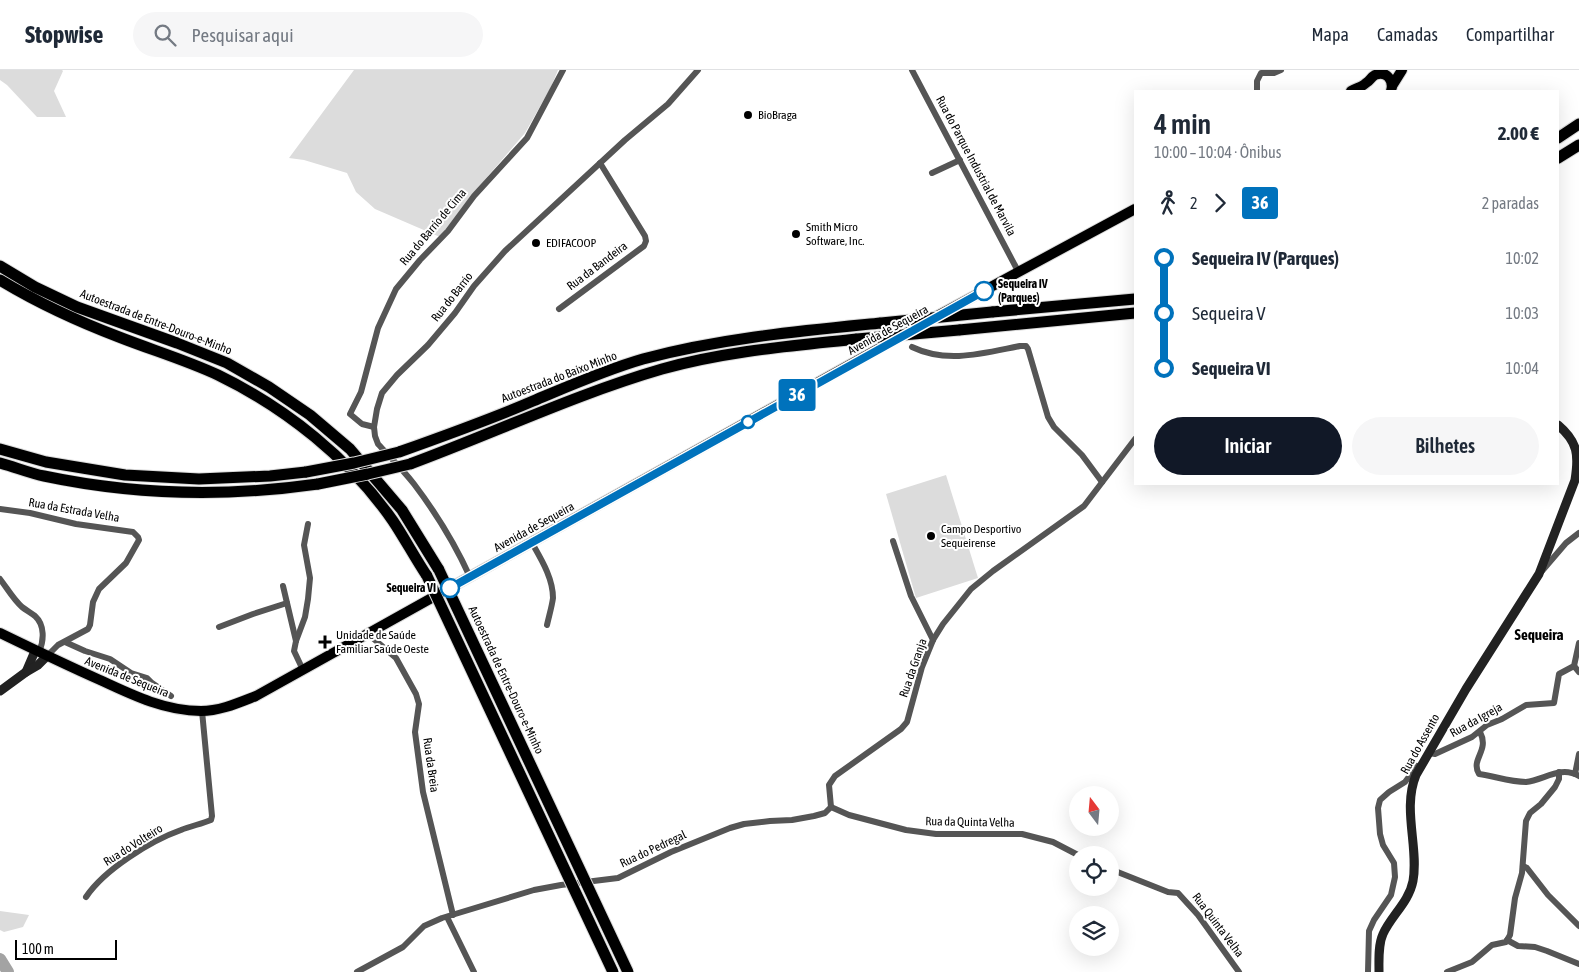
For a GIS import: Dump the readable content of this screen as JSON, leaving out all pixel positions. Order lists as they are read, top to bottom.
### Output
{
  "streets": {
    "highway": ["Autoestrada de Entre-Douro-e-Minho", "Autoestrada do Baixo Minho"],
    "main road": ["Avenida de Sequeira"],
    "street": [
      "Rua do Parque Industrial de Marvila",
      "Rua do Barrio de Cima",
      "Rua da Bandeira",
      "Rua do Barrio",
      "Rua da Estrada Velha",
      "Rua da Granja",
      "Rua da Igreja",
      "Rua do Assento",
      "Rua da Breia",
      "Rua da Quinta Velha",
      "Rua do Volteiro",
      "Rua do Pedregal",
      "Rua Quinta Velha"
    ]
  },
  "crossings": [
    ["Rua do Parque Industrial de Marvila", "Avenida de Sequeira"],
    ["Rua do Barrio de Cima", "Rua do Barrio"],
    ["Rua da Bandeira", "Rua do Barrio"],
    ["Avenida de Sequeira", "Rua da Breia"],
    ["Avenida de Sequeira", "Rua do Volteiro"],
    ["Rua da Granja", "Rua da Quinta Velha"],
    ["Rua da Granja", "Rua do Pedregal"],
    ["Rua da Igreja", "Rua do Assento"],
    ["Rua da Breia", "Rua do Pedregal"],
    ["Rua da Quinta Velha", "Rua do Pedregal"]
  ],
  "districts": ["Sequeira"],
  "places": {
    "other": [
      "BioBraga",
      "Smith Micro Software, Inc.",
      "EDIFACOOP",
      "Sequeira IV (Parques)",
      "Campo Desportivo Sequeirense",
      "Sequeira VI"
    ],
    "health": ["Unidade de Saúde Familiar Saúde Oeste"]
  },
  "lines": ["bus line 36"],
  "scale_bar": "100 m",
  "north": "top",
  "page": {
    "header": "Stopwise",
    "search": "Pesquisar aqui",
    "nav": ["Mapa", "Camadas", "Compartilhar"],
    "on_map": "36",
    "heading": ["4 min", "10:00 – 10:04 · Ônibus", "2.00 €"],
    "legs": ["2", "36", "2 paradas"],
    "list": [
      {
        "name": "Sequeira IV (Parques)",
        "value": "10:02"
      },
      {
        "name": "Sequeira V",
        "value": "10:03"
      },
      {
        "name": "Sequeira VI",
        "value": "10:04"
      }
    ],
    "buttons": ["Iniciar", "Bilhetes"],
    "scale": "100 m"
  }
}
